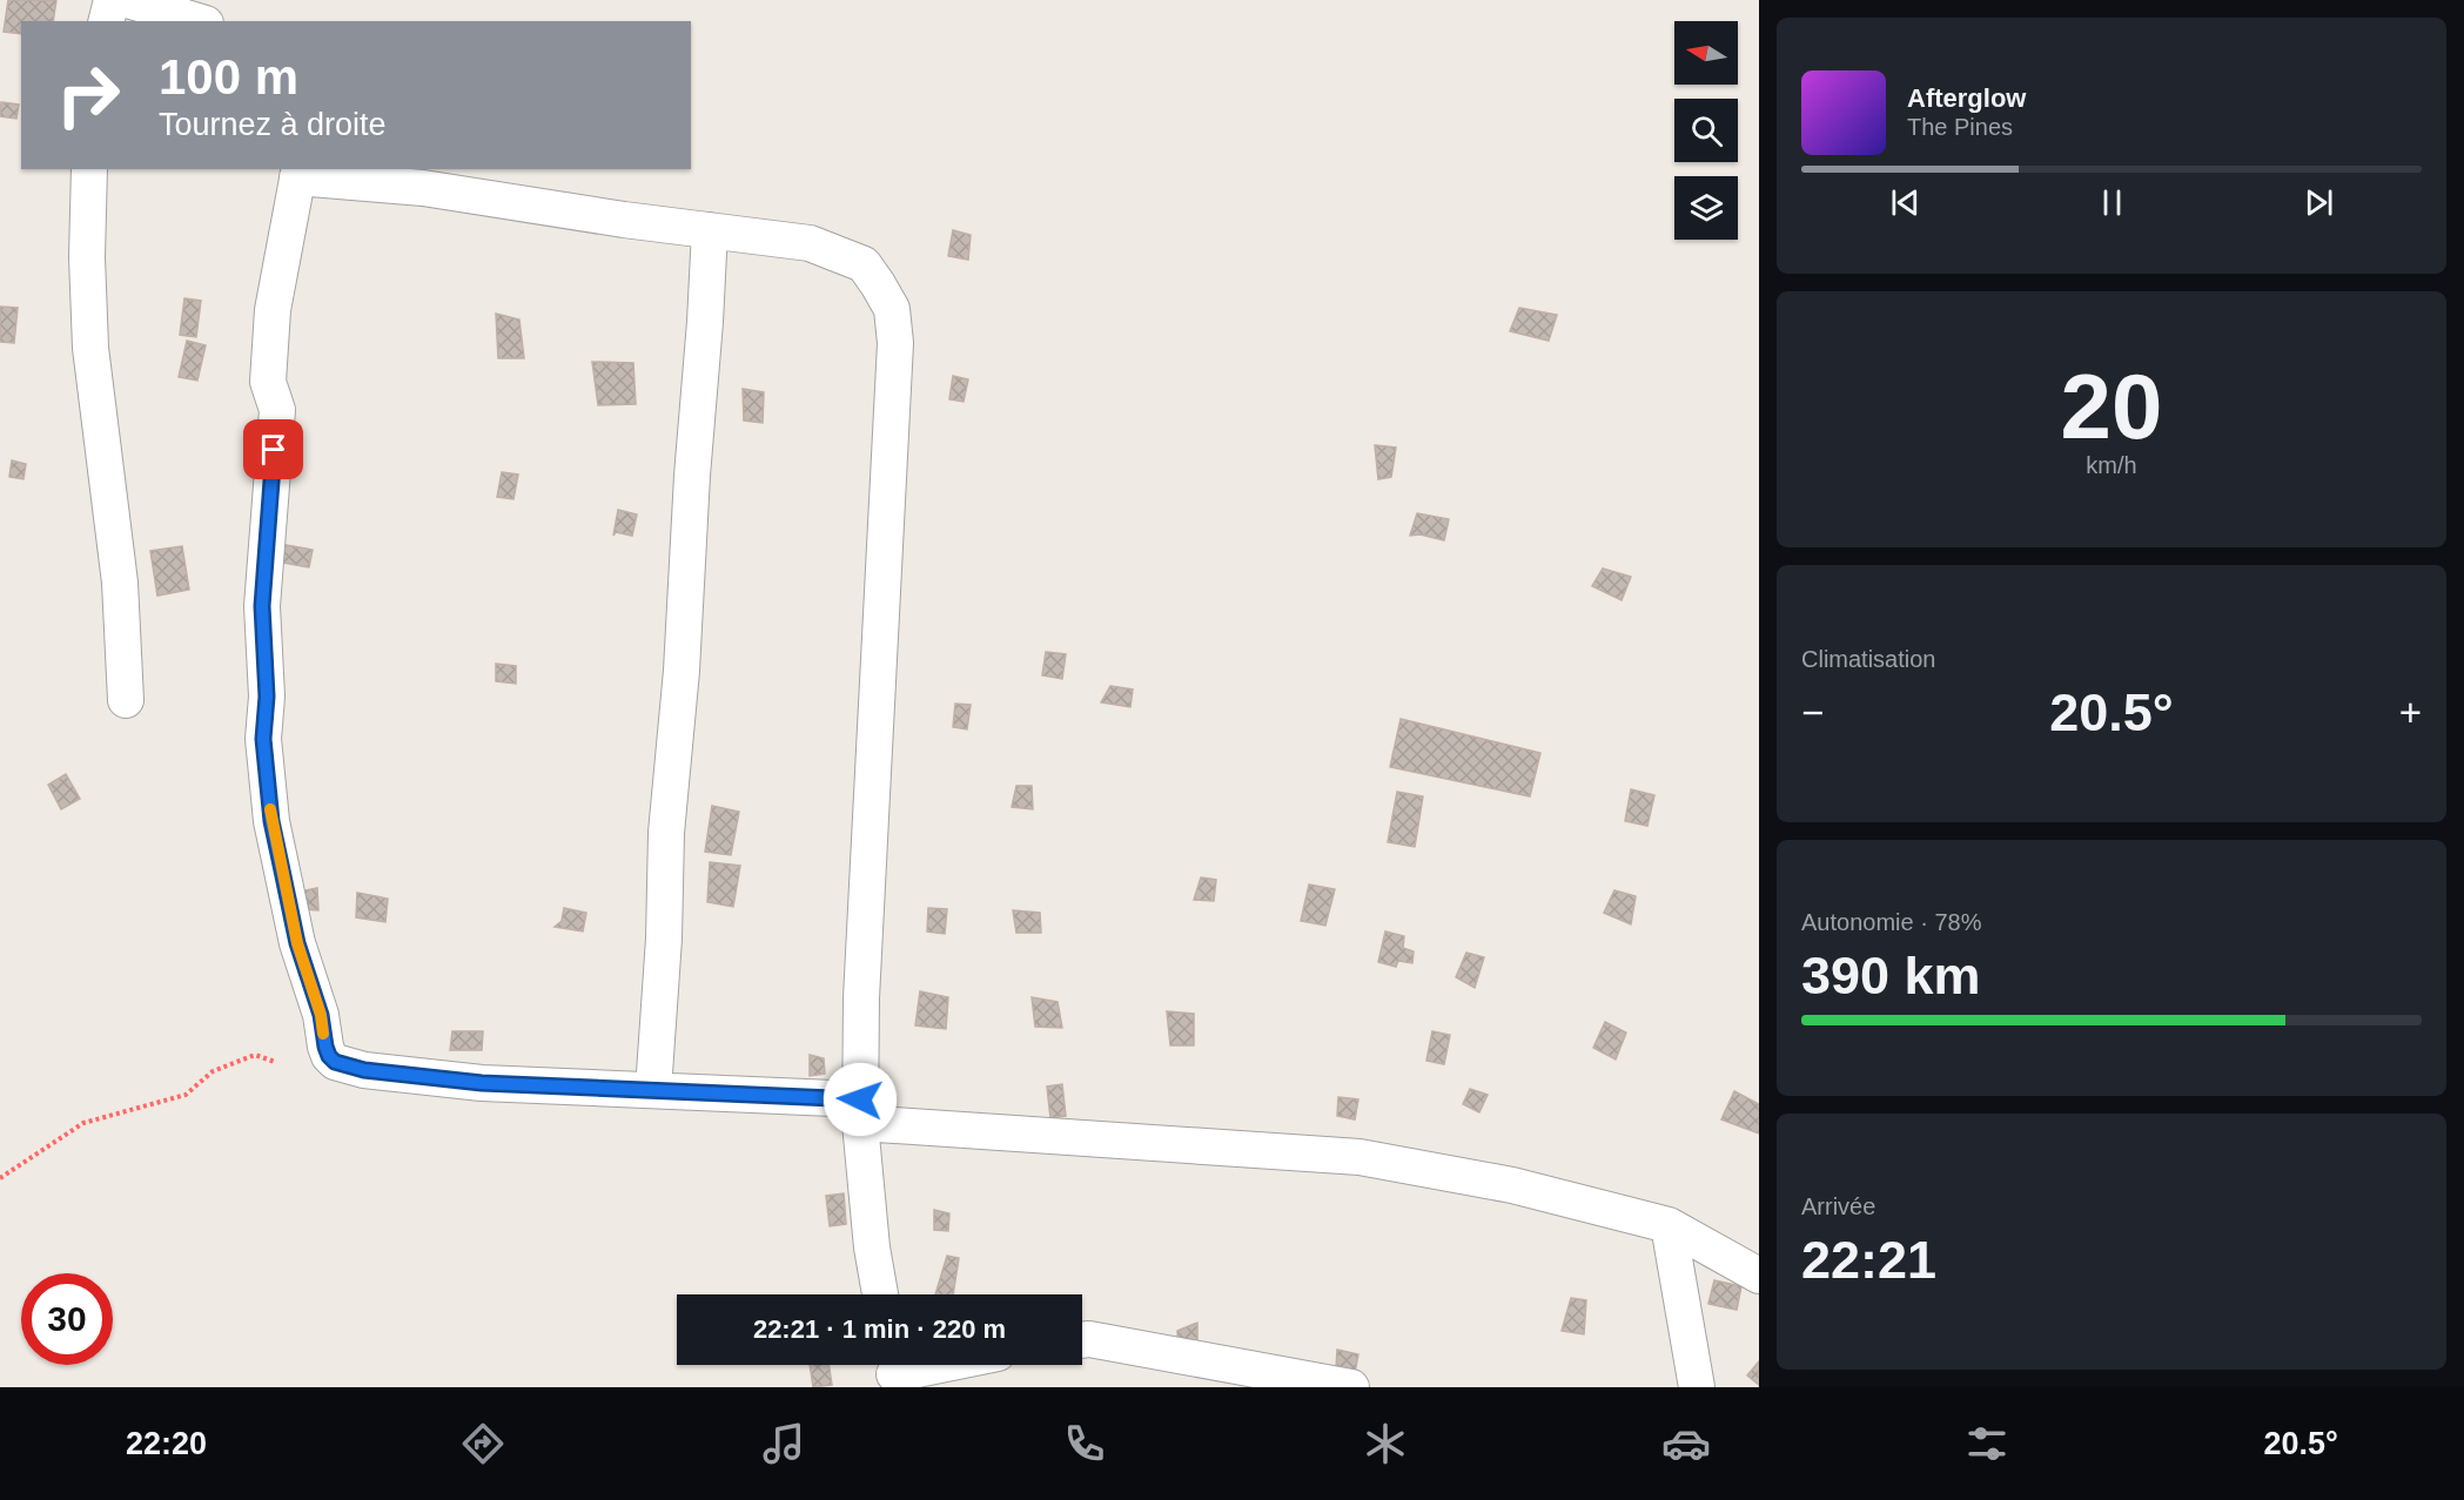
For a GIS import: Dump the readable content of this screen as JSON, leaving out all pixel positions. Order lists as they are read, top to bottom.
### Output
{
  "north": "left",
  "page": {
    "turn": ["100 m", "Tournez à droite"],
    "song": ["Afterglow", "The Pines"],
    "tile": [
      ["20", "km/h"],
      "Climatisation",
      ["Autonomie · 78%", "390 km"],
      ["Arrivée", "22:21"]
    ],
    "heat": ["−", "20.5°", "+"],
    "limit": "30",
    "trip": "22:21 · 1 min · 220 m",
    "tabs": ["22:20", "20.5°"]
  }
}
